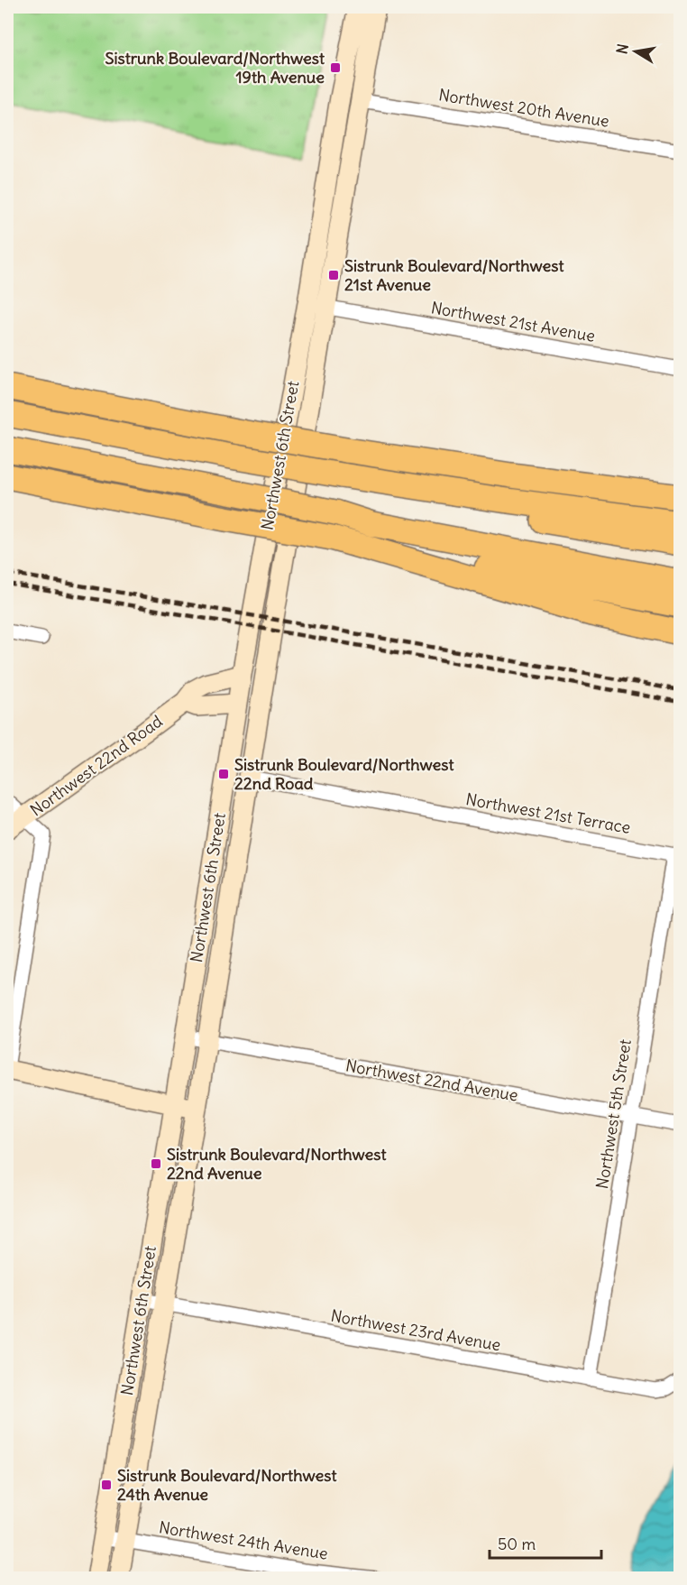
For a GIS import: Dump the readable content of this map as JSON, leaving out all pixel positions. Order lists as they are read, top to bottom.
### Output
{
  "streets": {
    "street": [
      "Northwest 20th Avenue",
      "Northwest 21st Avenue",
      "Northwest 6th Street",
      "Northwest 22nd Road",
      "Northwest 21st Terrace",
      "Northwest 22nd Avenue",
      "Northwest 5th Street",
      "Northwest 23rd Avenue",
      "Northwest 24th Avenue"
    ]
  },
  "crossings": [
    ["Northwest 20th Avenue", "Northwest 6th Street"],
    ["Northwest 21st Avenue", "Northwest 6th Street"],
    ["Northwest 6th Street", "Northwest 22nd Road"],
    ["Northwest 6th Street", "Northwest 21st Terrace"],
    ["Northwest 6th Street", "Northwest 22nd Avenue"],
    ["Northwest 6th Street", "Northwest 23rd Avenue"],
    ["Northwest 6th Street", "Northwest 24th Avenue"],
    ["Northwest 21st Terrace", "Northwest 5th Street"],
    ["Northwest 22nd Avenue", "Northwest 5th Street"],
    ["Northwest 5th Street", "Northwest 23rd Avenue"]
  ],
  "places": {
    "transit": [
      "Sistrunk Boulevard/Northwest 19th Avenue",
      "Sistrunk Boulevard/Northwest 21st Avenue",
      "Sistrunk Boulevard/Northwest 22nd Road",
      "Sistrunk Boulevard/Northwest 22nd Avenue",
      "Sistrunk Boulevard/Northwest 24th Avenue"
    ]
  },
  "scale_bar": "50 m",
  "north": "left"
}
